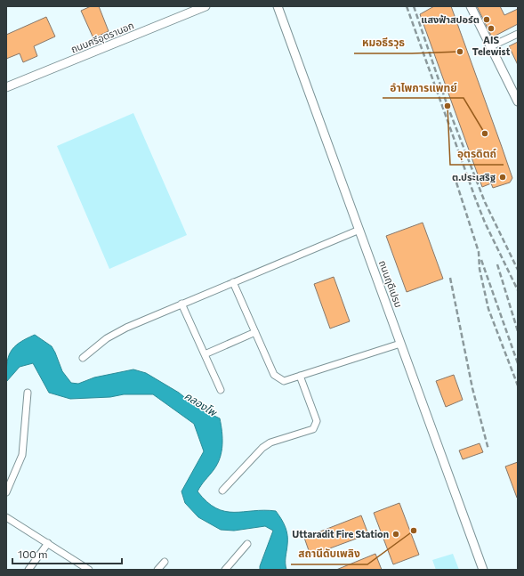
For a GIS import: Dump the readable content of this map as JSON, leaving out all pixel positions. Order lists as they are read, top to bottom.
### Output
{
  "streets": {
    "main road": ["ถนนศรีอุตรานอก", "ถนนฤดีเปรม"]
  },
  "water": ["คลองโพ"],
  "places": [
    "แสงฟ้าสปอร์ต",
    "AIS Telewist",
    "หมอธีรวุธ",
    "อุตรดิตถ์",
    "อำไพการแพทย์",
    "ต.ประเสริฐ",
    "สถานีดับเพลิง",
    "Uttaradit Fire Station"
  ],
  "scale_bar": "100 m"
}
